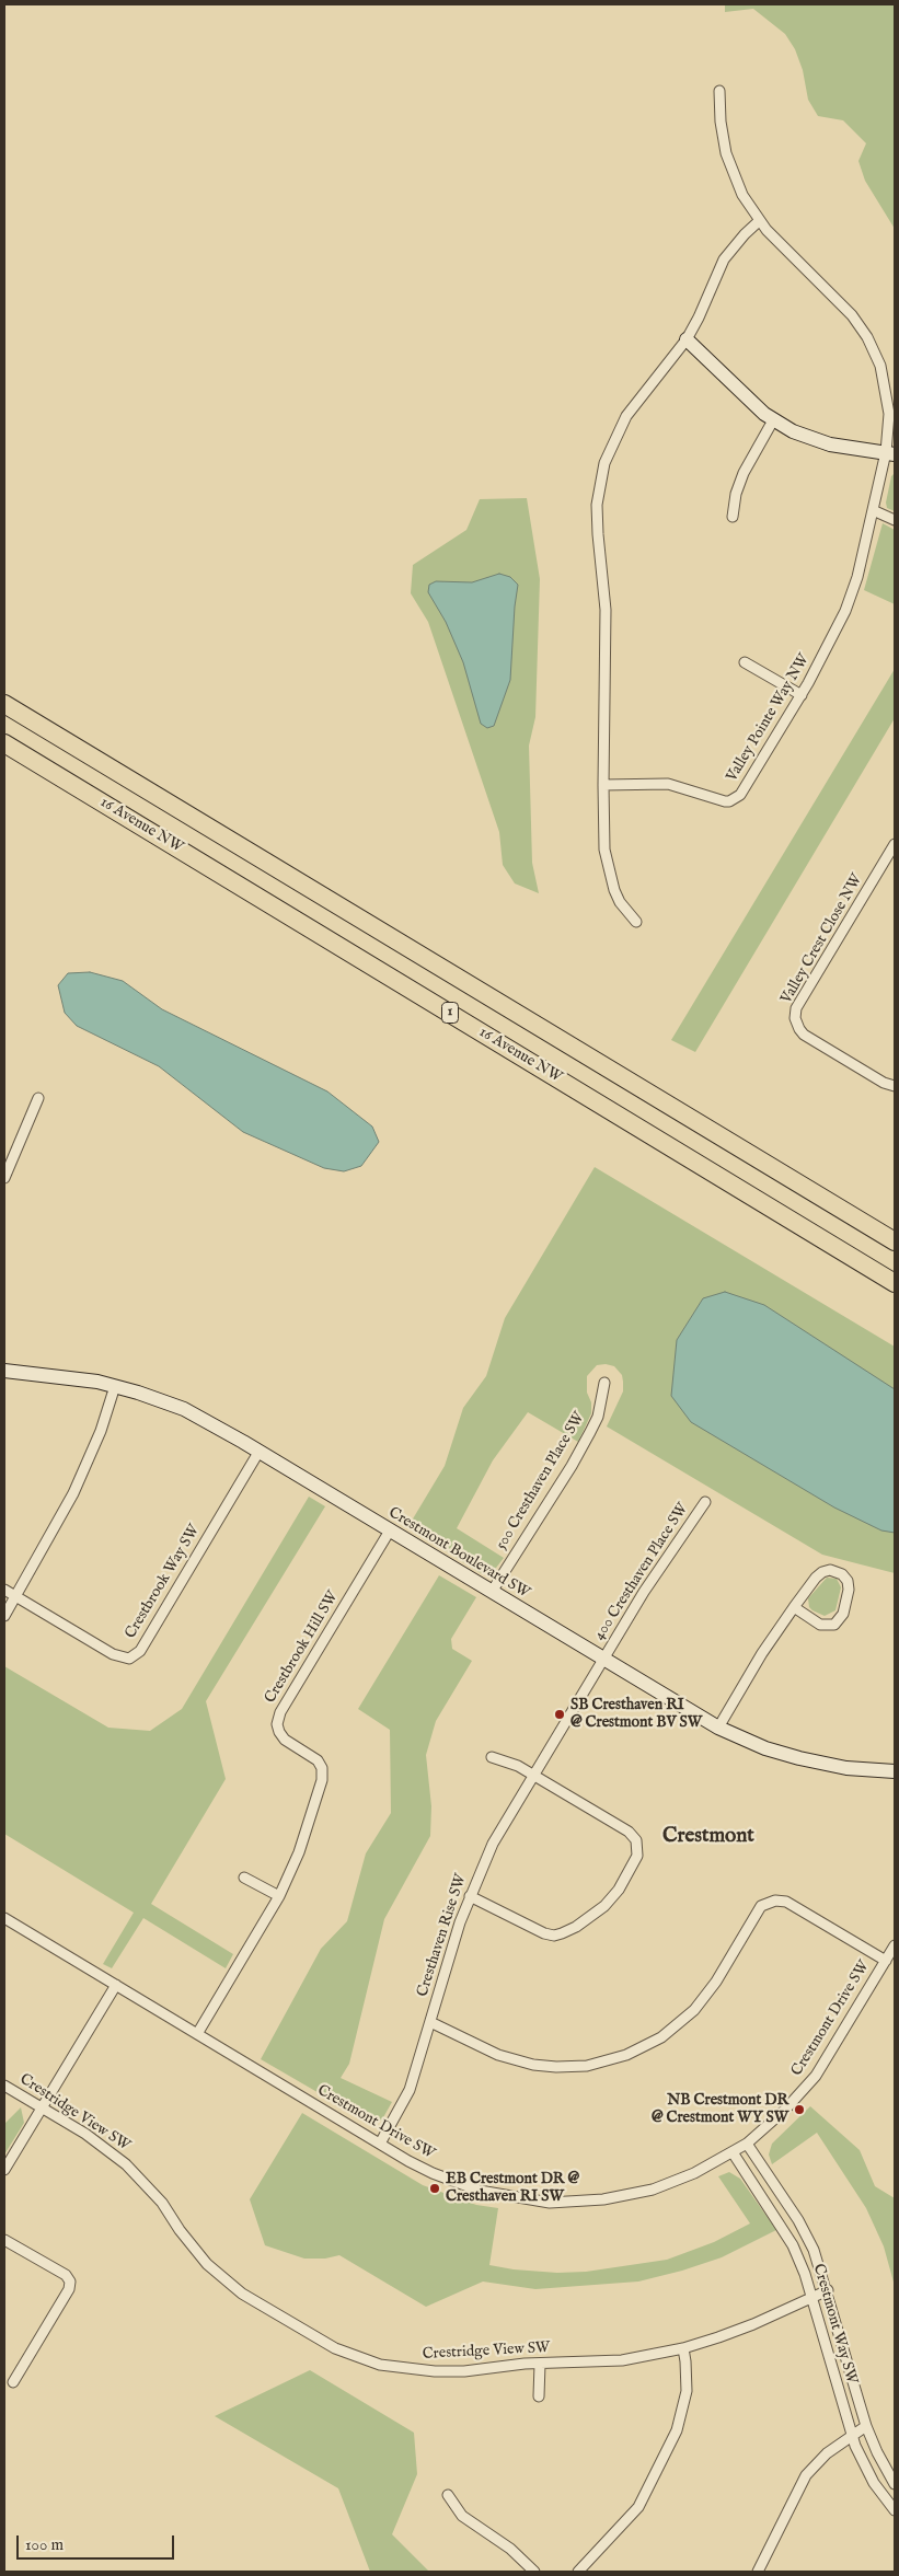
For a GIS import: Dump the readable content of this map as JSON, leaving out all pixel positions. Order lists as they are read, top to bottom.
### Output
{
  "streets": {
    "highway": ["16 Avenue NW", "1"],
    "street": [
      "Valley Pointe Way NW",
      "Valley Crest Close NW",
      "500 Cresthaven Place SW",
      "Crestmont Boulevard SW",
      "400 Cresthaven Place SW",
      "Crestbrook Way SW",
      "Crestbrook Hill SW",
      "Cresthaven Rise SW",
      "Crestmont Drive SW",
      "Crestridge View SW",
      "Crestmont Way SW"
    ]
  },
  "crossings": [
    ["500 Cresthaven Place SW", "Crestmont Boulevard SW"],
    ["Crestmont Boulevard SW", "400 Cresthaven Place SW"],
    ["Crestmont Boulevard SW", "Crestbrook Way SW"],
    ["Crestmont Boulevard SW", "Crestbrook Hill SW"],
    ["Crestmont Boulevard SW", "Cresthaven Rise SW"],
    ["400 Cresthaven Place SW", "Cresthaven Rise SW"],
    ["Crestbrook Hill SW", "Crestmont Drive SW"],
    ["Cresthaven Rise SW", "Crestmont Drive SW"],
    ["Crestmont Drive SW", "Crestmont Way SW"],
    ["Crestridge View SW", "Crestmont Way SW"]
  ],
  "districts": ["Crestmont"],
  "places": ["SB Cresthaven RI @ Crestmont BV SW", "NB Crestmont DR @ Crestmont WY SW", "EB Crestmont DR @ Cresthaven RI SW"],
  "scale_bar": "100 m"
}
